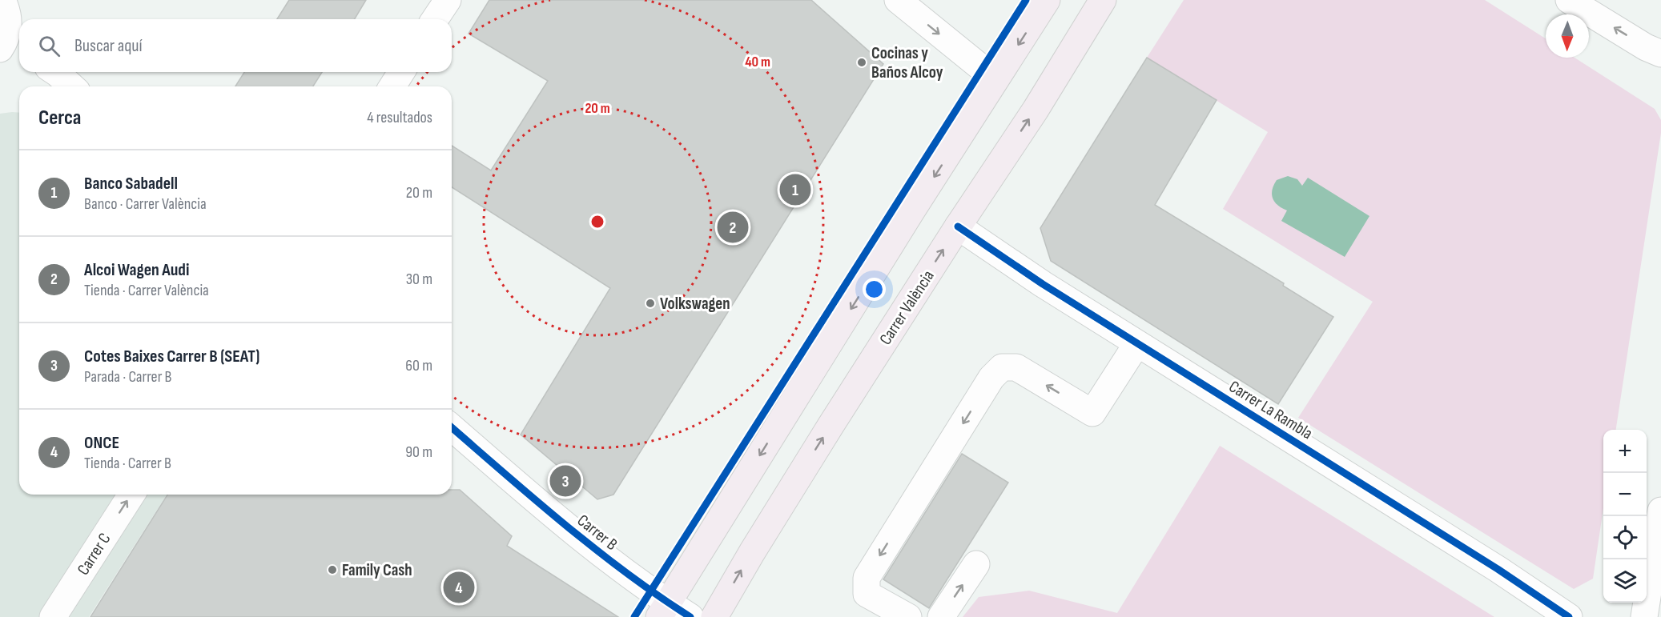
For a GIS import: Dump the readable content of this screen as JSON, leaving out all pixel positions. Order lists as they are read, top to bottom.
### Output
{
  "streets": {
    "main road": ["Carrer València"],
    "street": ["Carrer La Rambla", "Carrer B", "Carrer C"]
  },
  "crossings": [
    ["Carrer València", "Carrer La Rambla"]
  ],
  "one_way": ["Carrer C"],
  "places": ["Cocinas y Baños Alcoy", "Volkswagen", "Family Cash"],
  "north": "bottom",
  "page": {
    "search": "Buscar aquí",
    "heading": ["Cerca", "4 resultados"],
    "list": [
      {
        "mark": "1",
        "name": "Banco Sabadell",
        "note": "Banco · Carrer València",
        "value": "20 m"
      },
      {
        "mark": "2",
        "name": "Alcoi Wagen Audi",
        "note": "Tienda · Carrer València",
        "value": "30 m"
      },
      {
        "mark": "3",
        "name": "Cotes Baixes Carrer B (SEAT)",
        "note": "Parada · Carrer B",
        "value": "60 m"
      },
      {
        "mark": "4",
        "name": "ONCE",
        "note": "Tienda · Carrer B",
        "value": "90 m"
      }
    ],
    "pins": [
      "1",
      "2",
      "3",
      "4"
    ],
    "map_buttons": ["+", "−"]
  },
  "rings": ["40 m", "20 m"]
}
